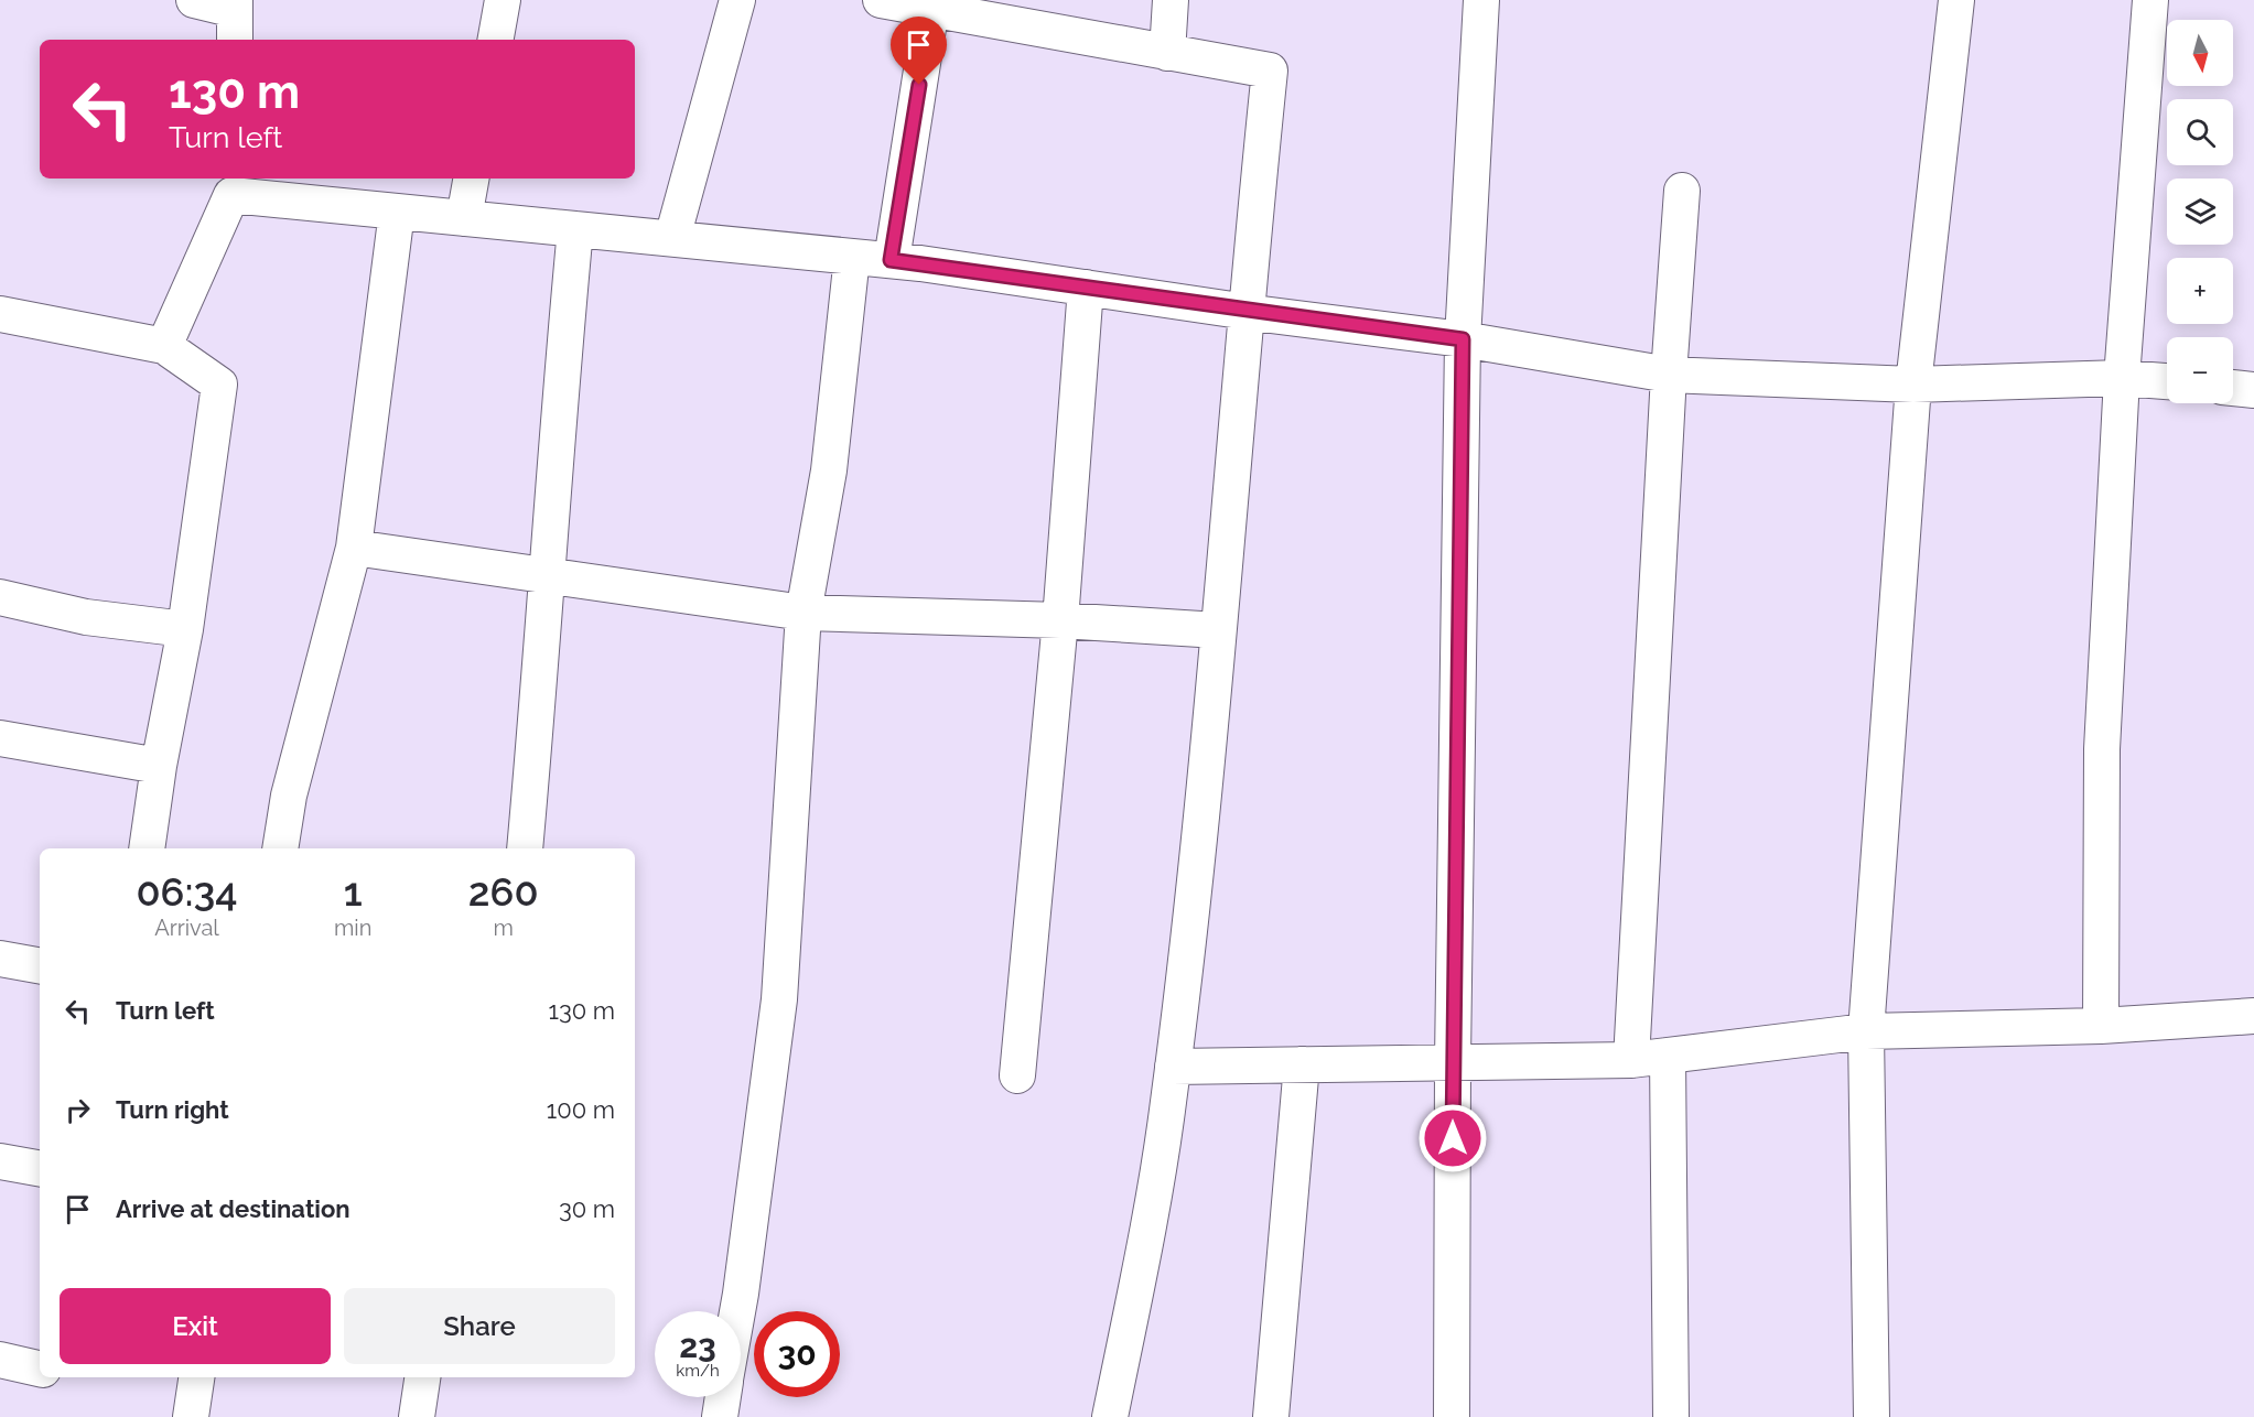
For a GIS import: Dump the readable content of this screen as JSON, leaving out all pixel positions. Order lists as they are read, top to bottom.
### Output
{
  "north": "bottom",
  "page": {
    "map_buttons": ["+", "−"],
    "turn": ["130 m", "Turn left"],
    "eta": [
      "06:34",
      "Arrival",
      "1",
      "min",
      "260",
      "m"
    ],
    "list": [
      {
        "name": "Turn left",
        "value": "130 m"
      },
      {
        "name": "Turn right",
        "value": "100 m"
      },
      {
        "name": "Arrive at destination",
        "value": "30 m"
      }
    ],
    "buttons": ["Exit", "Share"],
    "speed": "23 km/h",
    "limit": "30"
  }
}
